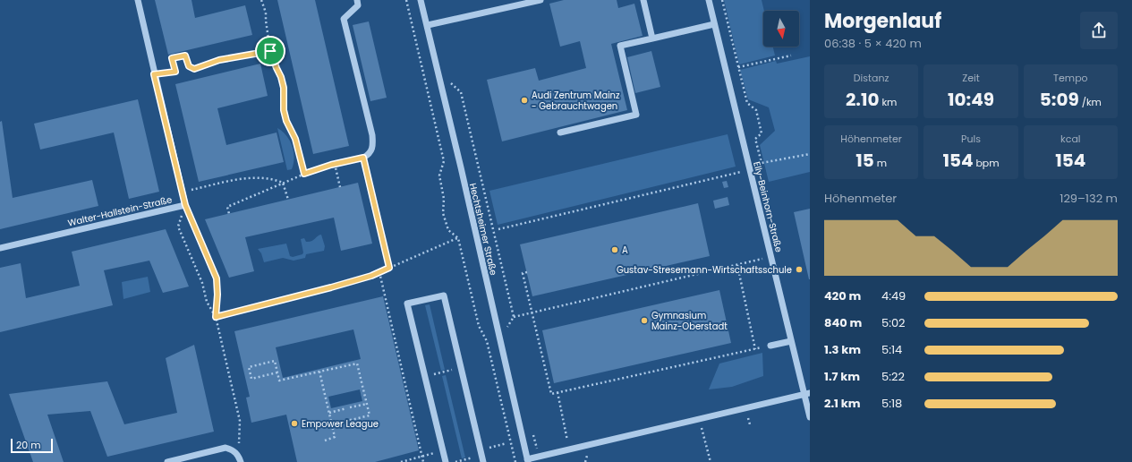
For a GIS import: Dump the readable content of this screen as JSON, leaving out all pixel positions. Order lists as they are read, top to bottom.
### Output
{
  "streets": {
    "street": ["Elly-Beinhorn-Straße", "Walter-Hallstein-Straße", "Hechtsheimer Straße"]
  },
  "places": [
    "Audi Zentrum Mainz - Gebrauchtwagen",
    "A",
    "Gustav-Stresemann-Wirtschaftsschule",
    "Gymnasium Mainz-Oberstadt",
    "Empower League"
  ],
  "scale_bar": "20 m",
  "north": "bottom",
  "page": {
    "heading": ["Morgenlauf", "06:38 · 5 × 420 m"],
    "stats": [
      ["Distanz", "2.10 km"],
      ["Zeit", "10:49"],
      ["Tempo", "5:09 /km"],
      ["Höhenmeter", "15 m"],
      ["Puls", "154 bpm"],
      ["kcal", "154"]
    ],
    "chart": ["Höhenmeter", "129–132 m"],
    "list": [
      {
        "name": "420 m",
        "note": "4:49"
      },
      {
        "name": "840 m",
        "note": "5:02"
      },
      {
        "name": "1.3 km",
        "note": "5:14"
      },
      {
        "name": "1.7 km",
        "note": "5:22"
      },
      {
        "name": "2.1 km",
        "note": "5:18"
      }
    ],
    "scale": "20 m"
  }
}
